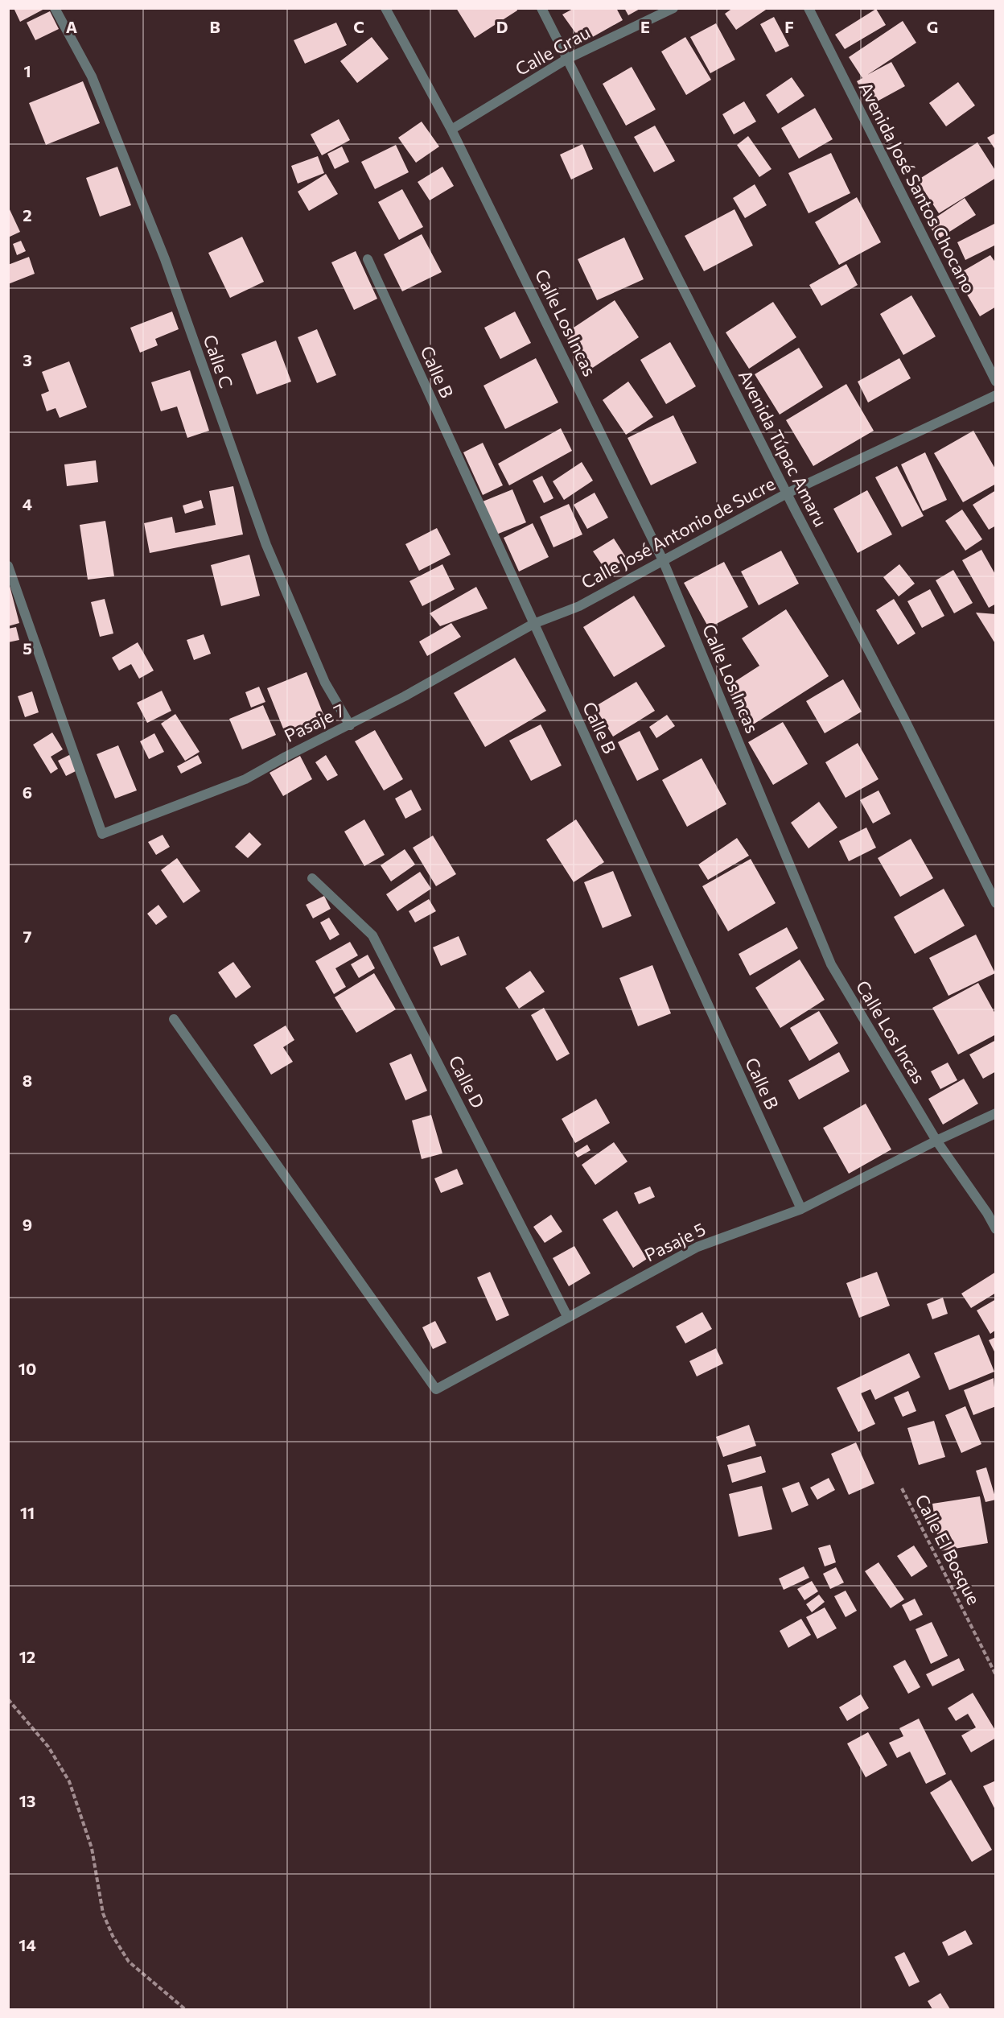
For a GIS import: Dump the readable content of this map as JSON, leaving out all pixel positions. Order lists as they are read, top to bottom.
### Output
{
  "streets": {
    "street": [
      "Calle Grau",
      "Avenida José Santos Chocano",
      "Calle Los Incas",
      "Calle C",
      "Calle B",
      "Avenida Túpac Amaru",
      "Calle José Antonio de Sucre",
      "Pasaje 7",
      "Calle D",
      "Pasaje 5"
    ],
    "path": ["Calle El Bosque"]
  },
  "crossings": [
    ["Calle Grau", "Calle Los Incas"],
    ["Calle Grau", "Avenida Túpac Amaru"],
    ["Calle Los Incas", "Calle José Antonio de Sucre"],
    ["Calle Los Incas", "Pasaje 5"],
    ["Calle C", "Pasaje 7"],
    ["Calle B", "Calle José Antonio de Sucre"],
    ["Calle B", "Pasaje 7"],
    ["Calle B", "Pasaje 5"],
    ["Avenida Túpac Amaru", "Calle José Antonio de Sucre"],
    ["Calle José Antonio de Sucre", "Pasaje 7"],
    ["Calle D", "Pasaje 5"]
  ],
  "grid": {
    "columns": [
      "A",
      "B",
      "C",
      "D",
      "E",
      "F",
      "G"
    ],
    "rows": [
      "1",
      "2",
      "3",
      "4",
      "5",
      "6",
      "7",
      "8",
      "9",
      "10",
      "11",
      "12",
      "13",
      "14"
    ]
  }
}
